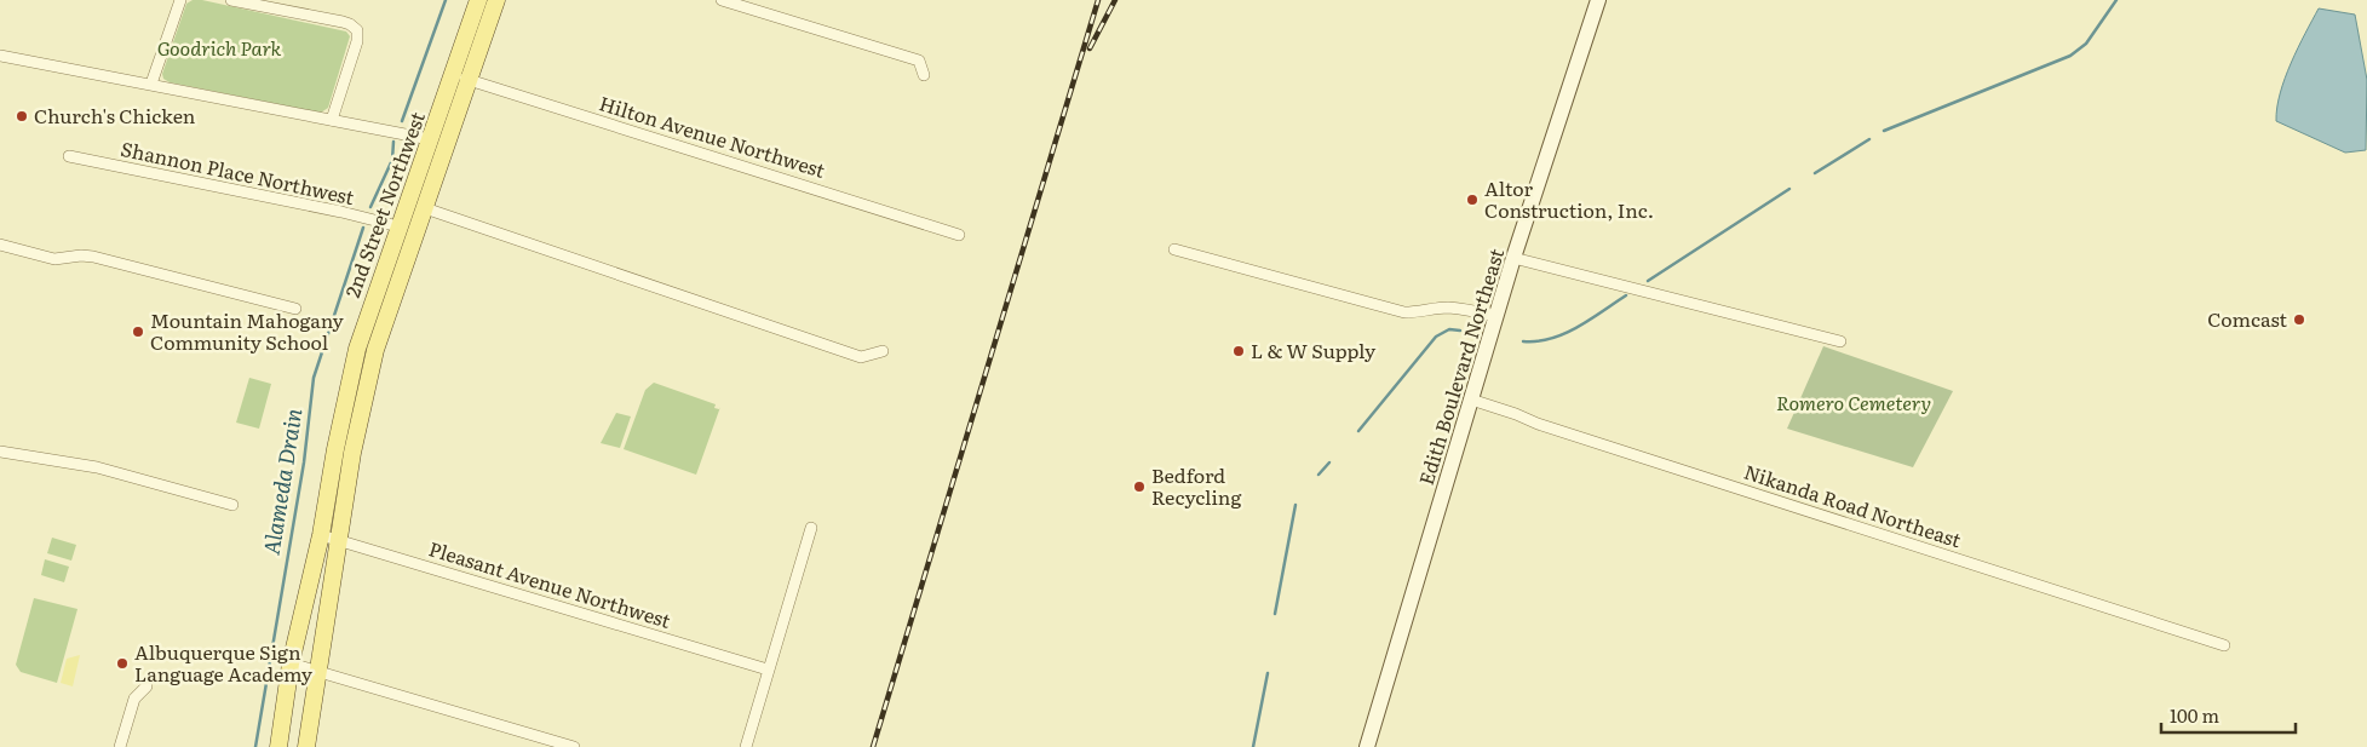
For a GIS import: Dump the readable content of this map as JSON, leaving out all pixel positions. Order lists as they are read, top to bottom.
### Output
{
  "streets": {
    "main road": ["2nd Street Northwest"],
    "street": [
      "Hilton Avenue Northwest",
      "Shannon Place Northwest",
      "Edith Boulevard Northeast",
      "Nikanda Road Northeast",
      "Pleasant Avenue Northwest"
    ]
  },
  "crossings": [
    ["Hilton Avenue Northwest", "2nd Street Northwest"],
    ["Shannon Place Northwest", "2nd Street Northwest"],
    ["2nd Street Northwest", "Pleasant Avenue Northwest"],
    ["Edith Boulevard Northeast", "Nikanda Road Northeast"]
  ],
  "water": ["Alameda Drain"],
  "parks": ["Goodrich Park", "Romero Cemetery"],
  "places": [
    "Church's Chicken",
    "Altor Construction, Inc.",
    "Comcast",
    "Mountain Mahogany Community School",
    "L & W Supply",
    "Bedford Recycling",
    "Albuquerque Sign Language Academy"
  ],
  "scale_bar": "100 m"
}
